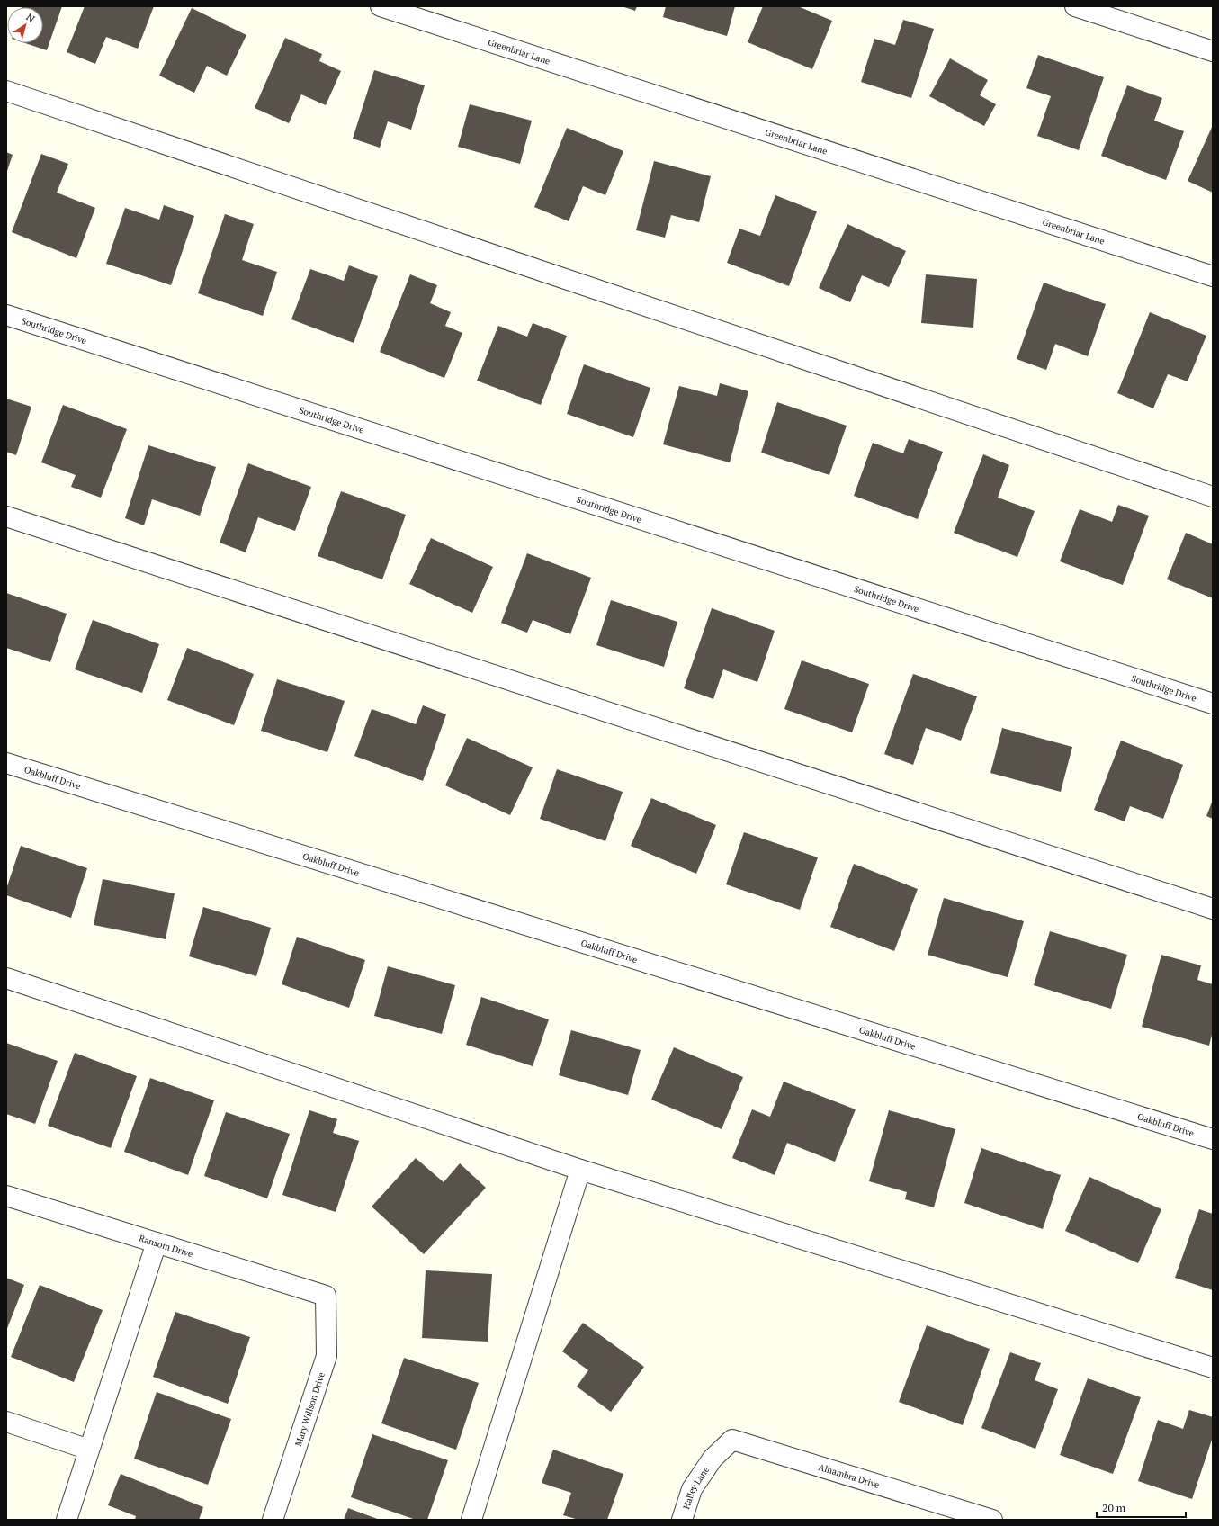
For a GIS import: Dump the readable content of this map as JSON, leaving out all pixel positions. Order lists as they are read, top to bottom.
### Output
{
  "streets": {
    "street": [
      "Greenbriar Lane",
      "Southridge Drive",
      "Oakbluff Drive",
      "Ransom Drive",
      "Mary Willson Drive",
      "Alhambra Drive",
      "Halley Lane"
    ]
  },
  "crossings": [
    ["Ransom Drive", "Mary Willson Drive"],
    ["Alhambra Drive", "Halley Lane"]
  ],
  "scale_bar": "20 m",
  "north": "top right"
}
